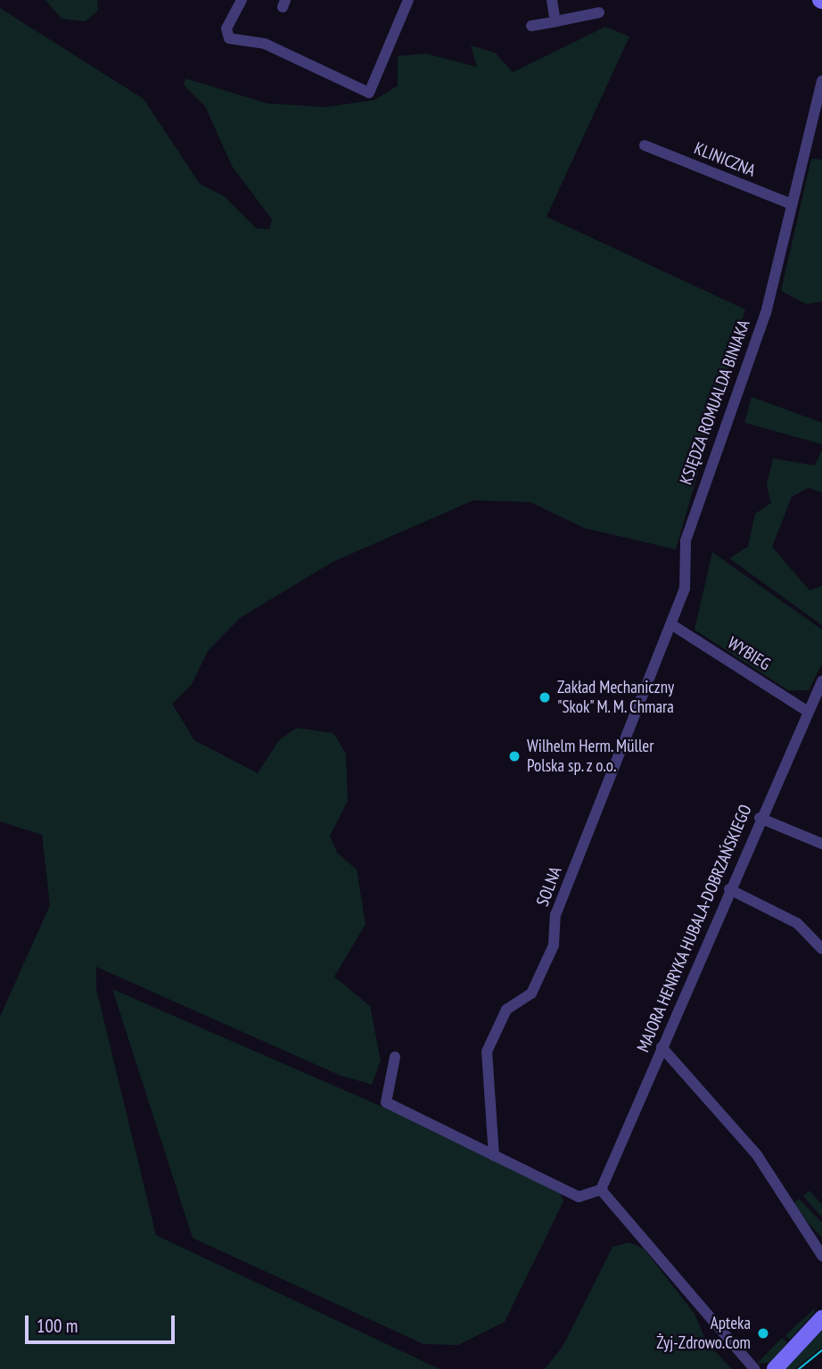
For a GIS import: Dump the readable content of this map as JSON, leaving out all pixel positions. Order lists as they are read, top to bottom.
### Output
{
  "streets": {
    "street": [
      "KLINICZNA",
      "KSIĘDZA ROMUALDA BINIAKA",
      "WYBIEG",
      "SOLNA",
      "MAJORA HENRYKA HUBALA-DOBRZAŃSKIEGO"
    ]
  },
  "crossings": [
    ["KLINICZNA", "KSIĘDZA ROMUALDA BINIAKA"],
    ["KSIĘDZA ROMUALDA BINIAKA", "WYBIEG"],
    ["KSIĘDZA ROMUALDA BINIAKA", "SOLNA"],
    ["WYBIEG", "SOLNA"],
    ["WYBIEG", "MAJORA HENRYKA HUBALA-DOBRZAŃSKIEGO"]
  ],
  "places": ["Zakład Mechaniczny \"Skok\" M. M. Chmara", "Wilhelm Herm. Müller Polska sp. z o.o.", "Apteka Żyj-Zdrowo.Com"],
  "scale_bar": "100 m"
}
